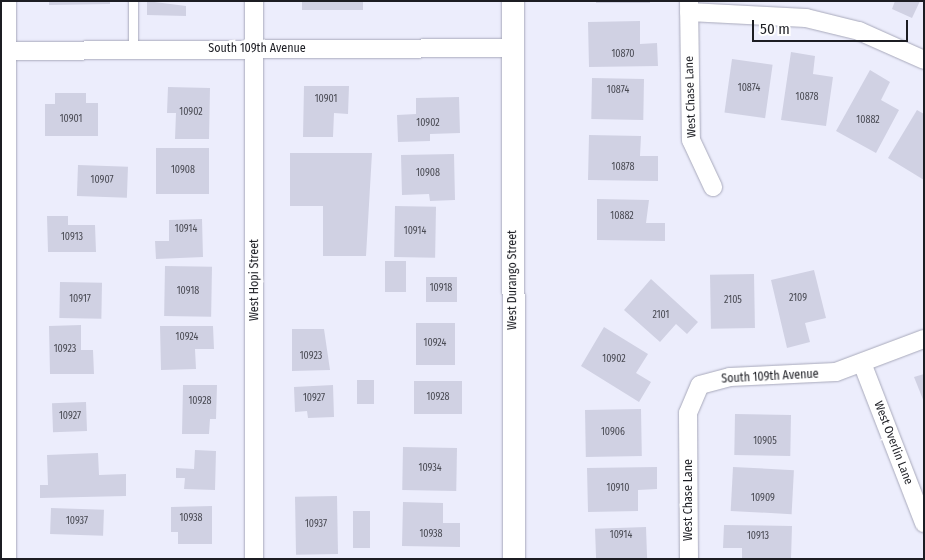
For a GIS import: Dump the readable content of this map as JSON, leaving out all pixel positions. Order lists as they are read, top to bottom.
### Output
{
  "streets": {
    "street": [
      "South 109th Avenue",
      "West Chase Lane",
      "West Hopi Street",
      "West Durango Street",
      "West Overlin Lane"
    ]
  },
  "crossings": [
    ["South 109th Avenue", "West Chase Lane"],
    ["South 109th Avenue", "West Hopi Street"],
    ["South 109th Avenue", "West Durango Street"],
    ["South 109th Avenue", "West Overlin Lane"]
  ],
  "house_numbers": [
    "10870",
    "10874",
    "10874",
    "10878",
    "10901",
    "10902",
    "10901",
    "10882",
    "10902",
    "10878",
    "10908",
    "10908",
    "10907",
    "10882",
    "10914",
    "10914",
    "10913",
    "10918",
    "10918",
    "2109",
    "10917",
    "2105",
    "2101",
    "10924",
    "10924",
    "10923",
    "10923",
    "10902",
    "10928",
    "10927",
    "10928",
    "10927",
    "10906",
    "10905",
    "10934",
    "10910",
    "10909",
    "10938",
    "10937",
    "10937",
    "10938",
    "10914",
    "10913"
  ],
  "scale_bar": "50 m"
}
